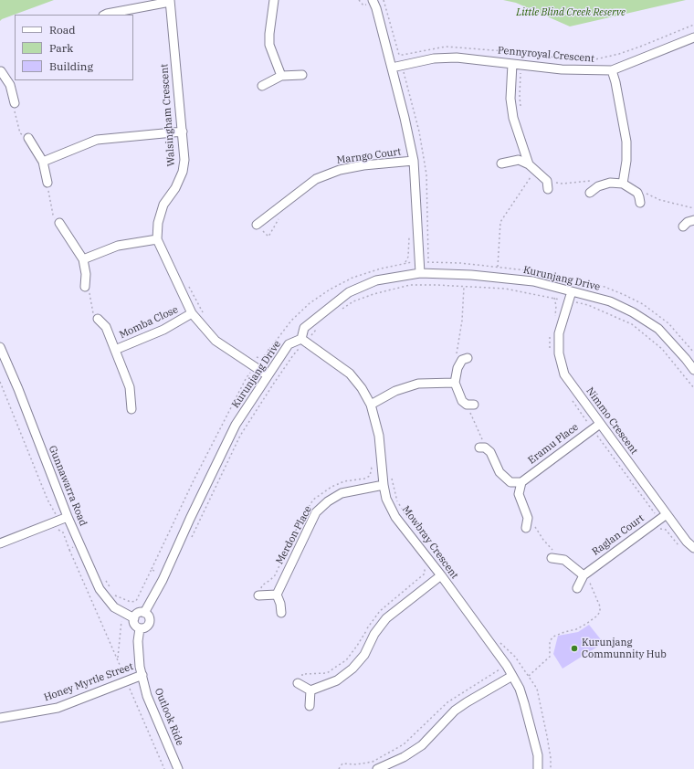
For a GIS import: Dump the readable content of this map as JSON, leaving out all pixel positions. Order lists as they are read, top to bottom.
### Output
{
  "streets": {
    "street": [
      "Pennyroyal Crescent",
      "Walsingham Crescent",
      "Marngo Court",
      "Kurunjang Drive",
      "Momba Close",
      "Nimmo Crescent",
      "Eramu Place",
      "Gunnawarra Road",
      "Merdon Place",
      "Raglan Court",
      "Mowbray Crescent",
      "Honey Myrtle Street",
      "Outlook Ride"
    ]
  },
  "crossings": [
    ["Walsingham Crescent", "Kurunjang Drive"],
    ["Walsingham Crescent", "Momba Close"],
    ["Kurunjang Drive", "Nimmo Crescent"],
    ["Kurunjang Drive", "Gunnawarra Road"],
    ["Kurunjang Drive", "Mowbray Crescent"],
    ["Kurunjang Drive", "Outlook Ride"],
    ["Nimmo Crescent", "Eramu Place"],
    ["Nimmo Crescent", "Raglan Court"],
    ["Gunnawarra Road", "Outlook Ride"],
    ["Merdon Place", "Mowbray Crescent"],
    ["Honey Myrtle Street", "Outlook Ride"]
  ],
  "parks": ["Little Blind Creek Reserve"],
  "places": ["Kurunjang Communnity Hub"],
  "legend": ["Road", "Park", "Building"]
}
